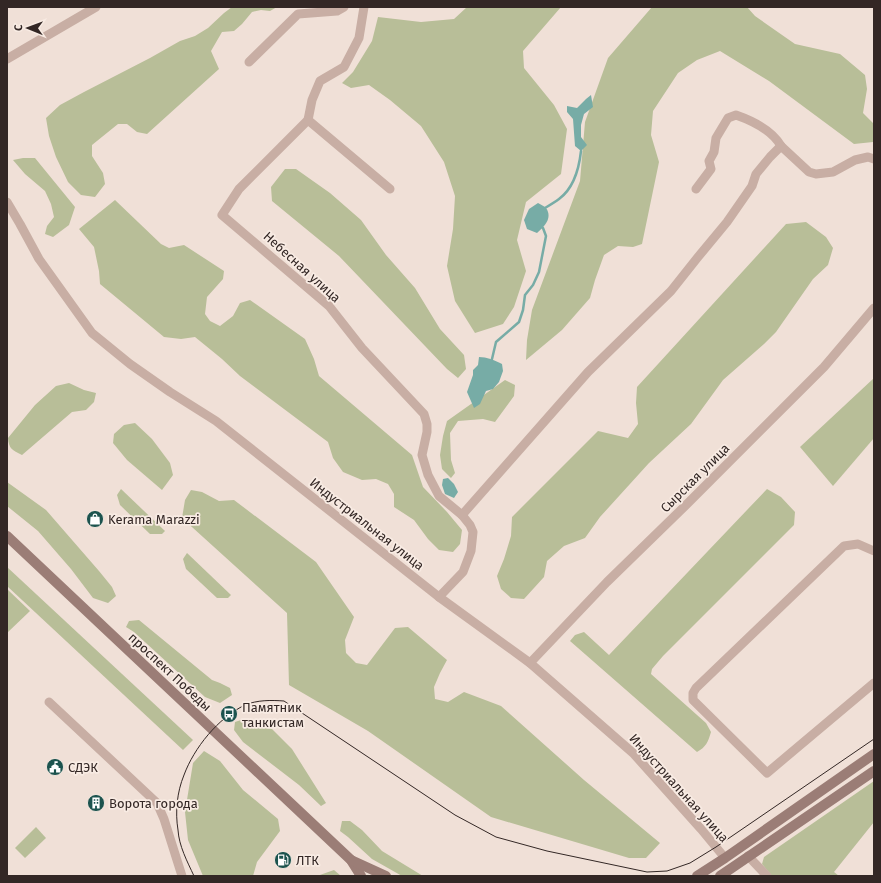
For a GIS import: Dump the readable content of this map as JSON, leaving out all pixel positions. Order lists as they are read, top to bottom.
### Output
{
  "streets": {
    "main road": ["проспект Победы"],
    "street": ["Небесная улица", "Сырская улица", "Индустриальная улица"]
  },
  "crossings": [
    ["Небесная улица", "Индустриальная улица"],
    ["Сырская улица", "Индустриальная улица"]
  ],
  "places": {
    "shop": ["Kerama Marazzi"],
    "bus stop": ["Памятник танкистам"],
    "public building": ["СДЭК"],
    "building": ["Ворота города"],
    "fuel station": ["ЛТК"]
  },
  "north": "left"
}
